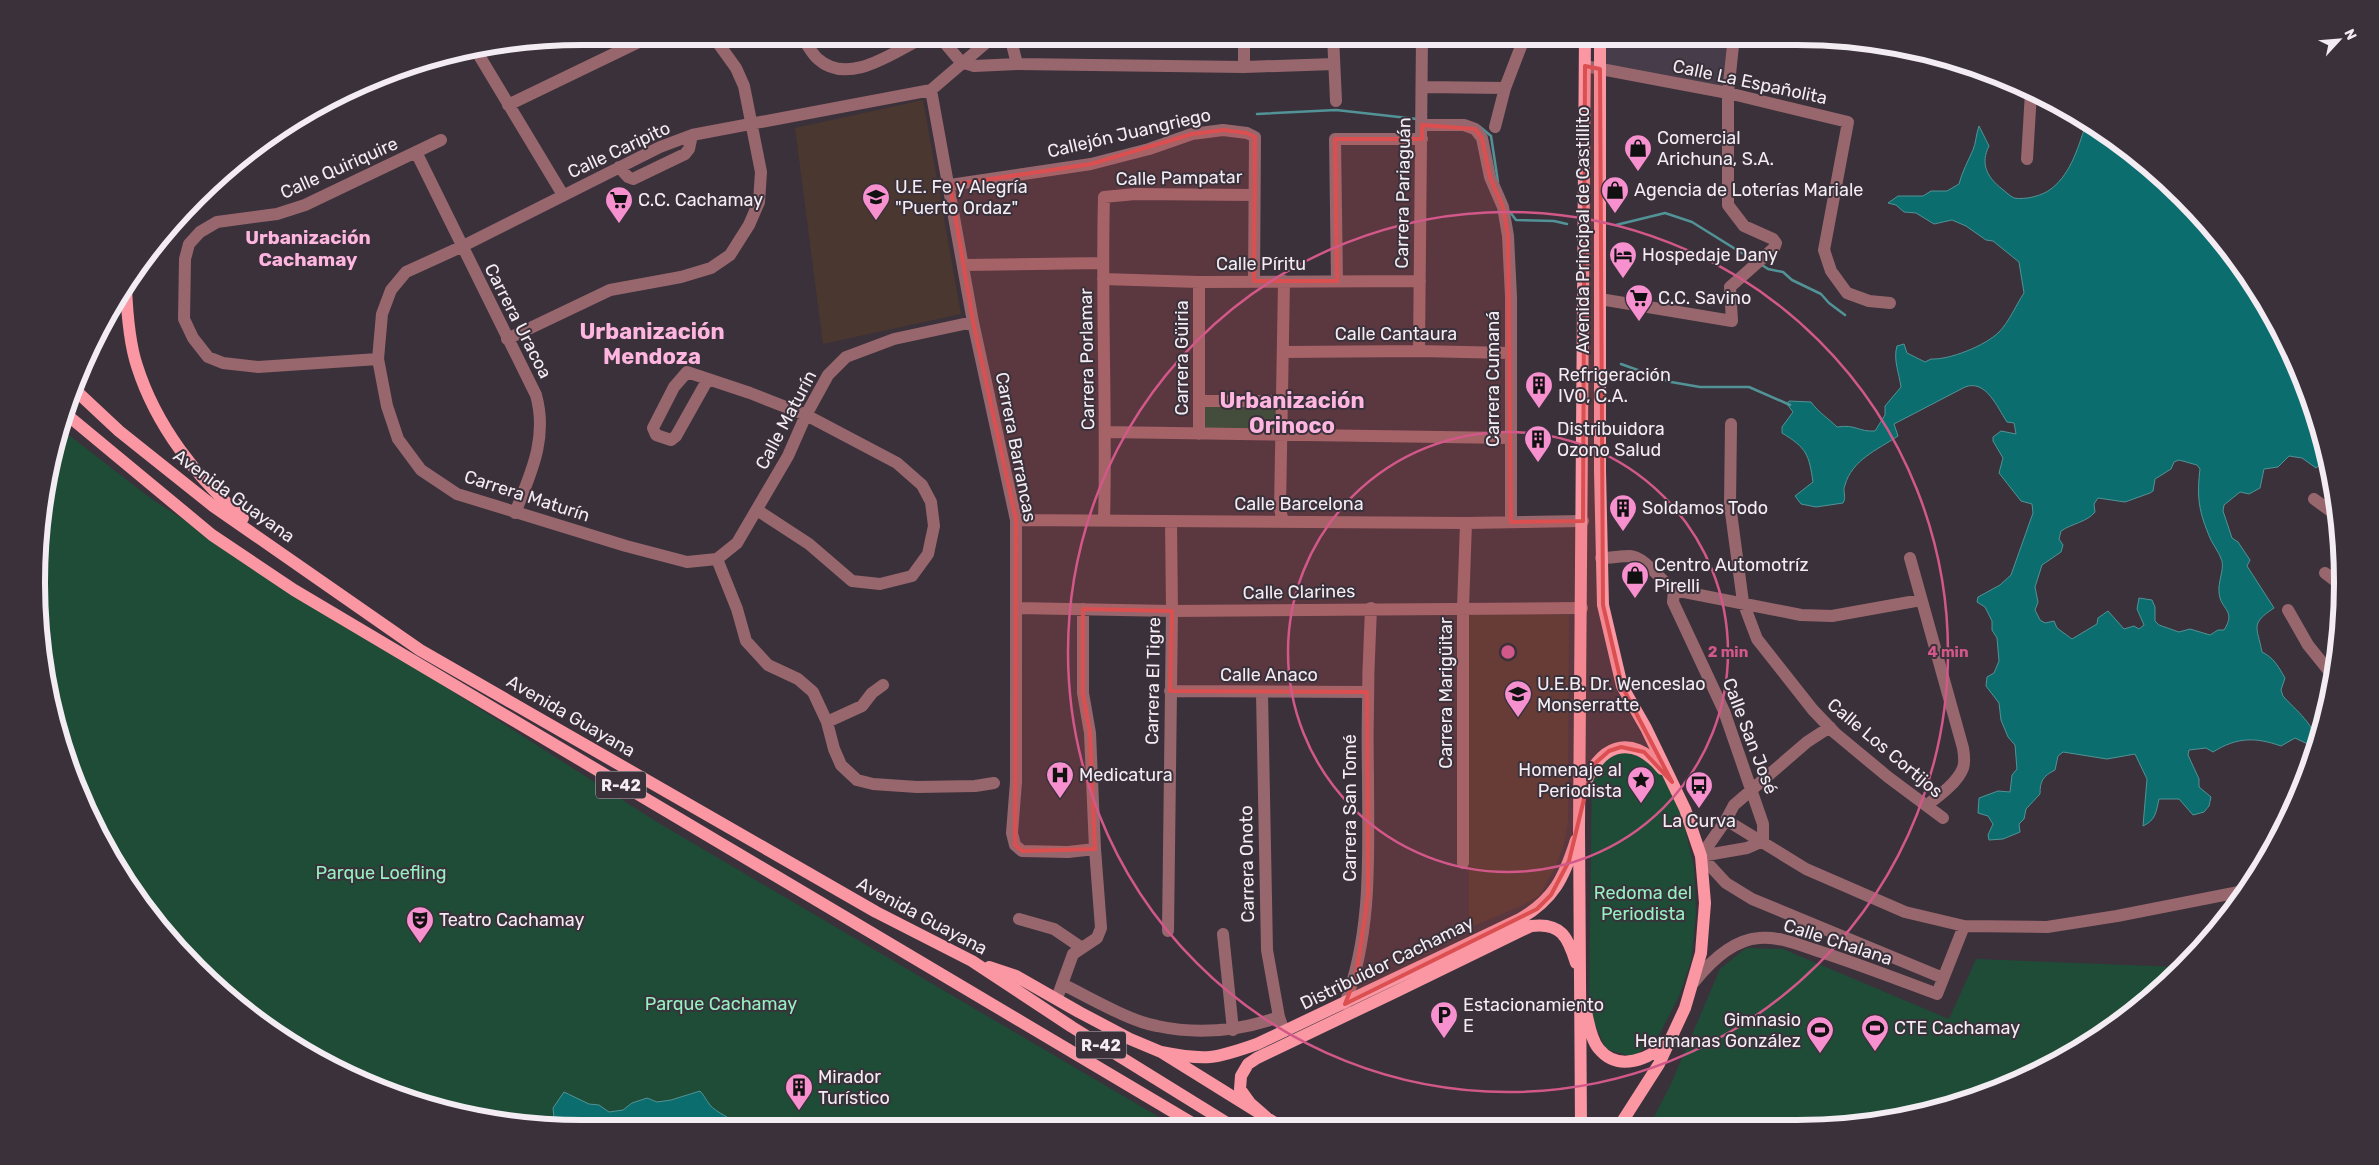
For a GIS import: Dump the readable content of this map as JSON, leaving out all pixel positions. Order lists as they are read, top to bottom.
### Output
{
  "streets": {
    "main road": [
      "Avenida Principal de Castillito",
      "Avenida Guayana",
      "R-42",
      "Distribuidor Cachamay"
    ],
    "street": [
      "Calle La Españolita",
      "Callejón Juangriego",
      "Calle Caripito",
      "Calle Quiriquire",
      "Calle Pampatar",
      "Carrera Pariaguán",
      "Calle Píritu",
      "Carrera Uracoa",
      "Calle Cantaura",
      "Carrera Güiria",
      "Carrera Porlamar",
      "Carrera Cumaná",
      "Calle Maturín",
      "Carrera Barrancas",
      "Carrera Maturín",
      "Calle Barcelona",
      "Calle Clarines",
      "Calle Anaco",
      "Carrera El Tigre",
      "Carrera Marigüitar",
      "Calle San José",
      "Calle Los Cortijos",
      "Carrera San Tomé",
      "Carrera Onoto",
      "Calle Chalana"
    ]
  },
  "crossings": [
    ["Calle La Españolita", "Avenida Principal de Castillito"],
    ["Callejón Juangriego", "Calle Pampatar"],
    ["Callejón Juangriego", "Carrera Barrancas"],
    ["Calle Caripito", "Calle Quiriquire"],
    ["Calle Caripito", "Carrera Uracoa"],
    ["Calle Caripito", "Carrera Barrancas"],
    ["Calle Caripito", "Carrera Maturín"],
    ["Calle Quiriquire", "Carrera Uracoa"],
    ["Calle Quiriquire", "Carrera Maturín"],
    ["Calle Pampatar", "Carrera Porlamar"],
    ["Carrera Pariaguán", "Calle Píritu"],
    ["Carrera Pariaguán", "Calle Cantaura"],
    ["Carrera Pariaguán", "Carrera Cumaná"],
    ["Avenida Principal de Castillito", "Calle Barcelona"],
    ["Avenida Principal de Castillito", "Calle Clarines"],
    ["Avenida Principal de Castillito", "Calle Chalana"],
    ["Avenida Principal de Castillito", "Distribuidor Cachamay"],
    ["Calle Píritu", "Carrera Güiria"],
    ["Calle Píritu", "Carrera Porlamar"],
    ["Carrera Uracoa", "Carrera Maturín"],
    ["Calle Cantaura", "Carrera Cumaná"],
    ["Carrera Porlamar", "Calle Barcelona"],
    ["Carrera Cumaná", "Calle Barcelona"],
    ["Calle Maturín", "Carrera Barrancas"],
    ["Calle Maturín", "Carrera Maturín"],
    ["Carrera Barrancas", "Calle Barcelona"],
    ["Carrera Barrancas", "Calle Clarines"],
    ["Avenida Guayana", "Distribuidor Cachamay"],
    ["Calle Barcelona", "Carrera El Tigre"],
    ["Calle Barcelona", "Carrera Marigüitar"],
    ["Calle Clarines", "Carrera El Tigre"],
    ["Calle Clarines", "Carrera Marigüitar"],
    ["Calle Clarines", "Carrera San Tomé"],
    ["Calle Anaco", "Carrera El Tigre"],
    ["Calle Anaco", "Carrera San Tomé"],
    ["Calle Anaco", "Carrera Onoto"],
    ["Carrera San Tomé", "Distribuidor Cachamay"],
    ["Carrera Onoto", "Distribuidor Cachamay"]
  ],
  "districts": ["Urbanización Cachamay", "Urbanización Mendoza", "Urbanización Orinoco"],
  "parks": ["Parque Loefling", "Redoma del Periodista", "Parque Cachamay"],
  "places": {
    "shop": ["Comercial Arichuna, S.A.", "Agencia de Loterías Mariale", "Centro Automotríz Pirelli"],
    "school or university": ["U.E. Fe y Alegría \"Puerto Ordaz\"", "U.E.B. Dr. Wenceslao Monserratte"],
    "supermarket": ["C.C. Cachamay", "C.C. Savino"],
    "hotel": ["Hospedaje Dany"],
    "building": [
      "Refrigeración IVO, C.A.",
      "Distribuidora Ozono Salud",
      "Soldamos Todo",
      "Mirador Turístico"
    ],
    "hospital": ["Medicatura"],
    "place": ["Homenaje al Periodista"],
    "bus stop": ["La Curva"],
    "theatre": ["Teatro Cachamay"],
    "parking": ["Estacionamiento E"],
    "sports": ["CTE Cachamay", "Gimnasio Hermanas González"]
  },
  "north": "top right",
  "rings": ["2 min", "4 min"]
}
